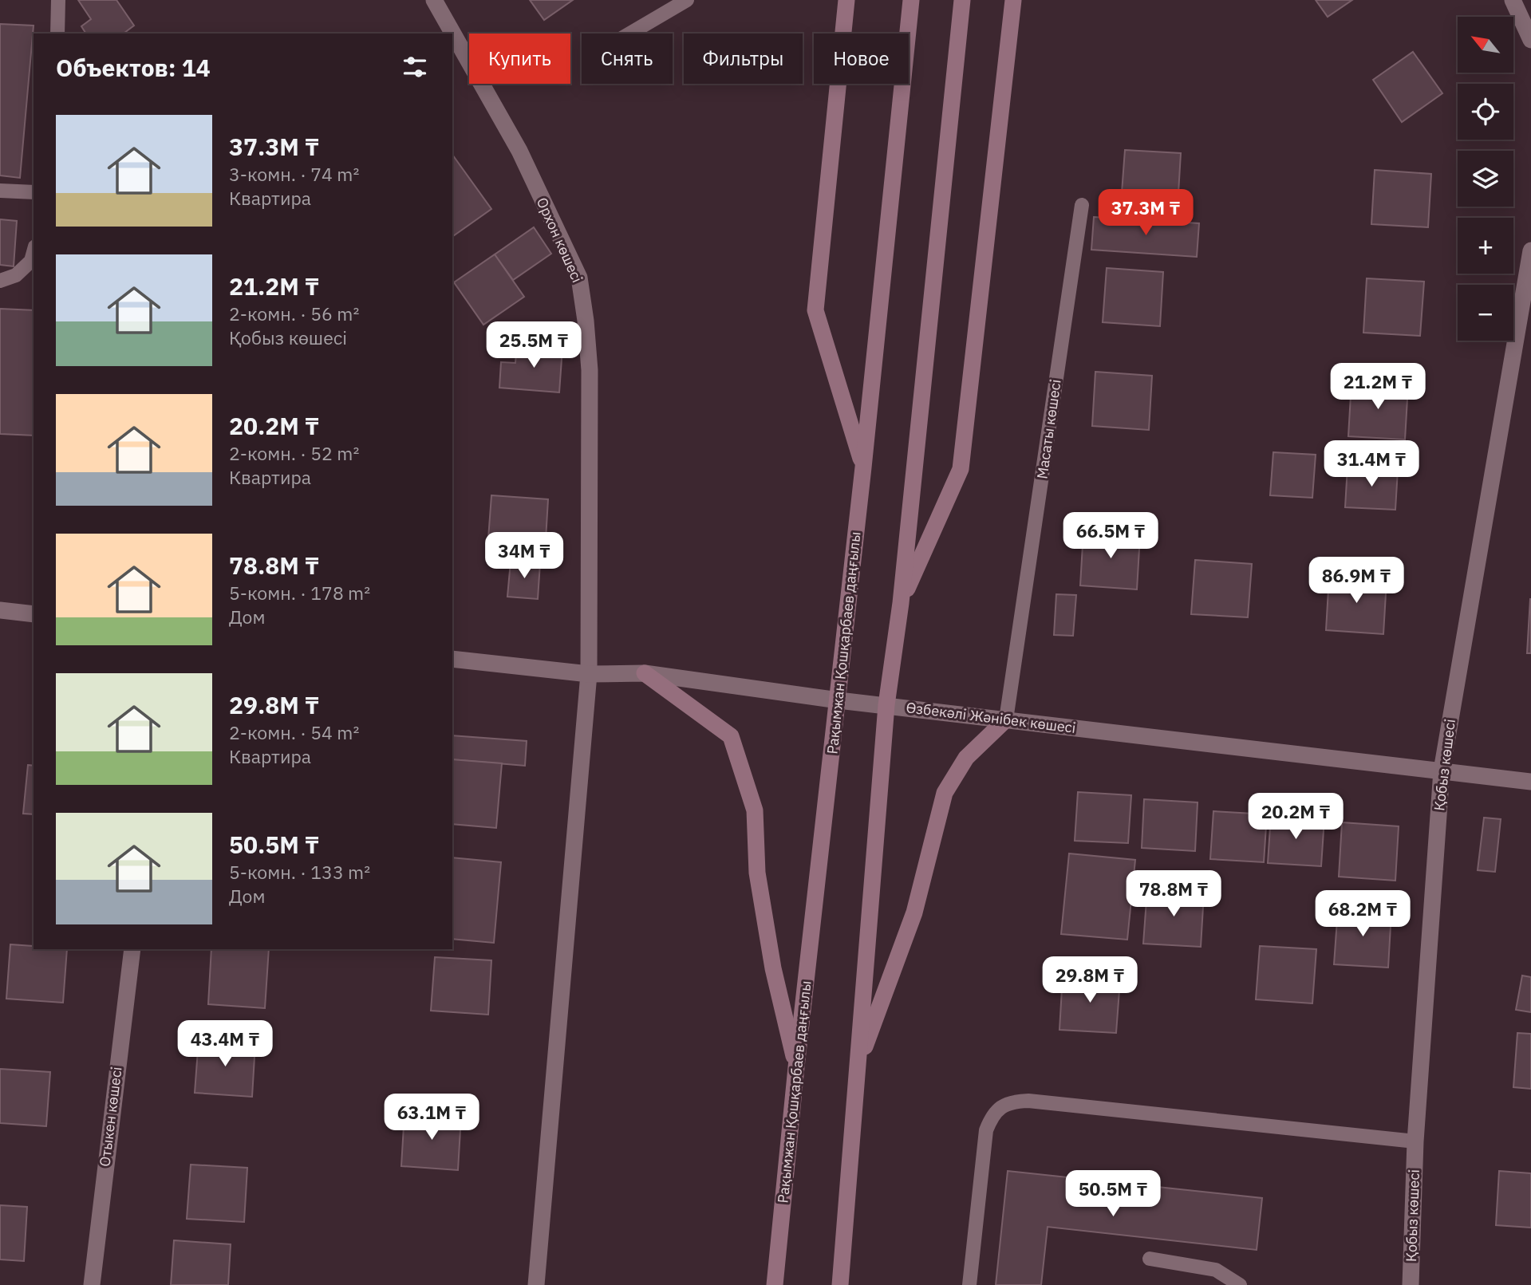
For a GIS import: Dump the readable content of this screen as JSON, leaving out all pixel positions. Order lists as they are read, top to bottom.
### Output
{
  "streets": {
    "main road": ["Рақымжан Қошқарбаев даңғылы"],
    "street": [
      "Орхон көшесі",
      "Өзбекәлі Жәнібек көшесі",
      "Қобыз көшесі",
      "Отыкен көшесі"
    ],
    "lane": ["Масаты көшесі"]
  },
  "crossings": [
    ["Орхон көшесі", "Өзбекәлі Жәнібек көшесі"],
    ["Масаты көшесі", "Өзбекәлі Жәнібек көшесі"],
    ["Рақымжан Қошқарбаев даңғылы", "Өзбекәлі Жәнібек көшесі"],
    ["Өзбекәлі Жәнібек көшесі", "Қобыз көшесі"]
  ],
  "north": "top left",
  "page": {
    "map_buttons": ["+", "−"],
    "chip": [
      "Купить",
      "Снять",
      "Фильтры",
      "Новое"
    ],
    "heading": "Объектов: 14",
    "list": [
      {
        "name": "37.3M ₸",
        "note": "3-комн. · 74 m² · Квартира"
      },
      {
        "name": "21.2M ₸",
        "note": "2-комн. · 56 m² · Қобыз көшесі"
      },
      {
        "name": "20.2M ₸",
        "note": "2-комн. · 52 m² · Квартира"
      },
      {
        "name": "78.8M ₸",
        "note": "5-комн. · 178 m² · Дом"
      },
      {
        "name": "29.8M ₸",
        "note": "2-комн. · 54 m² · Квартира"
      },
      {
        "name": "50.5M ₸",
        "note": "5-комн. · 133 m² · Дом"
      }
    ],
    "price": [
      "37.3M ₸",
      "25.5M ₸",
      "21.2M ₸",
      "31.4M ₸",
      "66.5M ₸",
      "34M ₸",
      "86.9M ₸",
      "20.2M ₸",
      "78.8M ₸",
      "68.2M ₸",
      "29.8M ₸",
      "43.4M ₸",
      "63.1M ₸",
      "50.5M ₸"
    ]
  }
}
